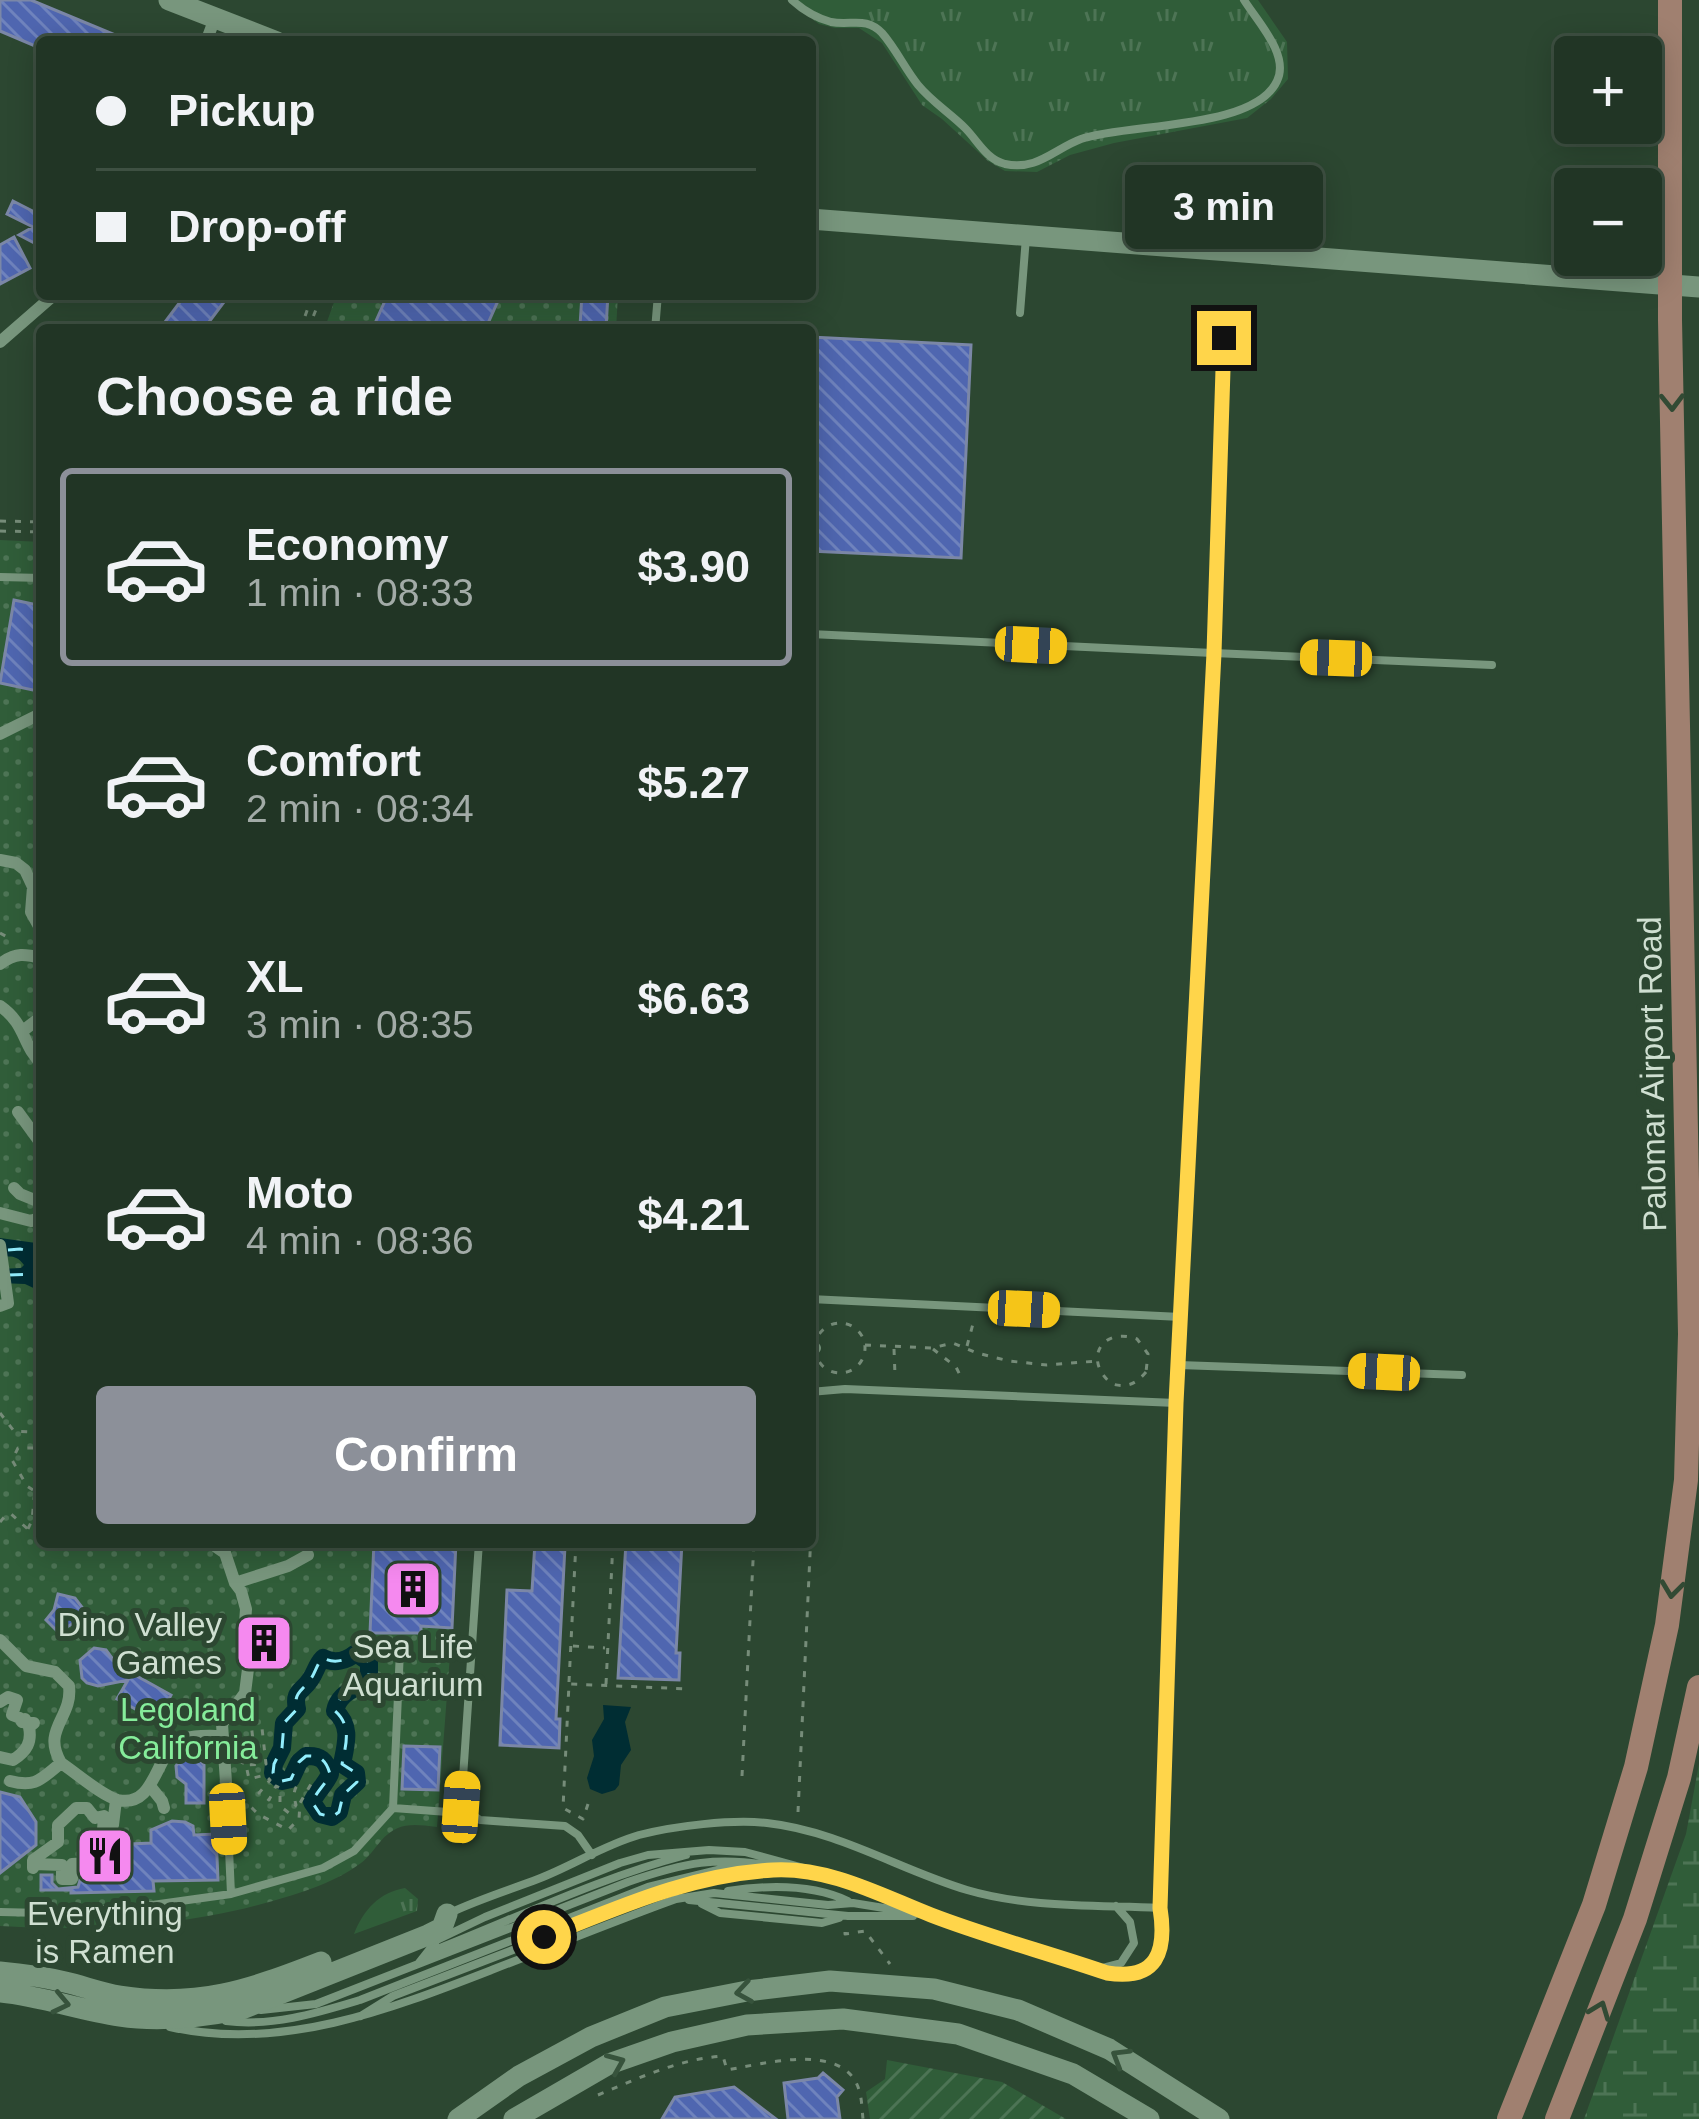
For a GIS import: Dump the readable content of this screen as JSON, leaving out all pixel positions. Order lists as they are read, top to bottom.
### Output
{
  "streets": {
    "main road": ["Palomar Airport Road"]
  },
  "one_way": ["Palomar Airport Road"],
  "parks": ["Legoland California"],
  "places": {
    "building": ["Sea Life Aquarium", "Dino Valley Games"],
    "restaurant": ["Everything is Ramen"]
  },
  "page": {
    "map_buttons": ["+", "−"],
    "banner": ["Pickup", "Drop-off"],
    "bubble": "3 min",
    "heading": "Choose a ride",
    "list": [
      {
        "name": "Economy",
        "note": "1 min · 08:33",
        "value": "$3.90"
      },
      {
        "name": "Comfort",
        "note": "2 min · 08:34",
        "value": "$5.27"
      },
      {
        "name": "XL",
        "note": "3 min · 08:35",
        "value": "$6.63"
      },
      {
        "name": "Moto",
        "note": "4 min · 08:36",
        "value": "$4.21"
      }
    ],
    "buttons": "Confirm"
  }
}
